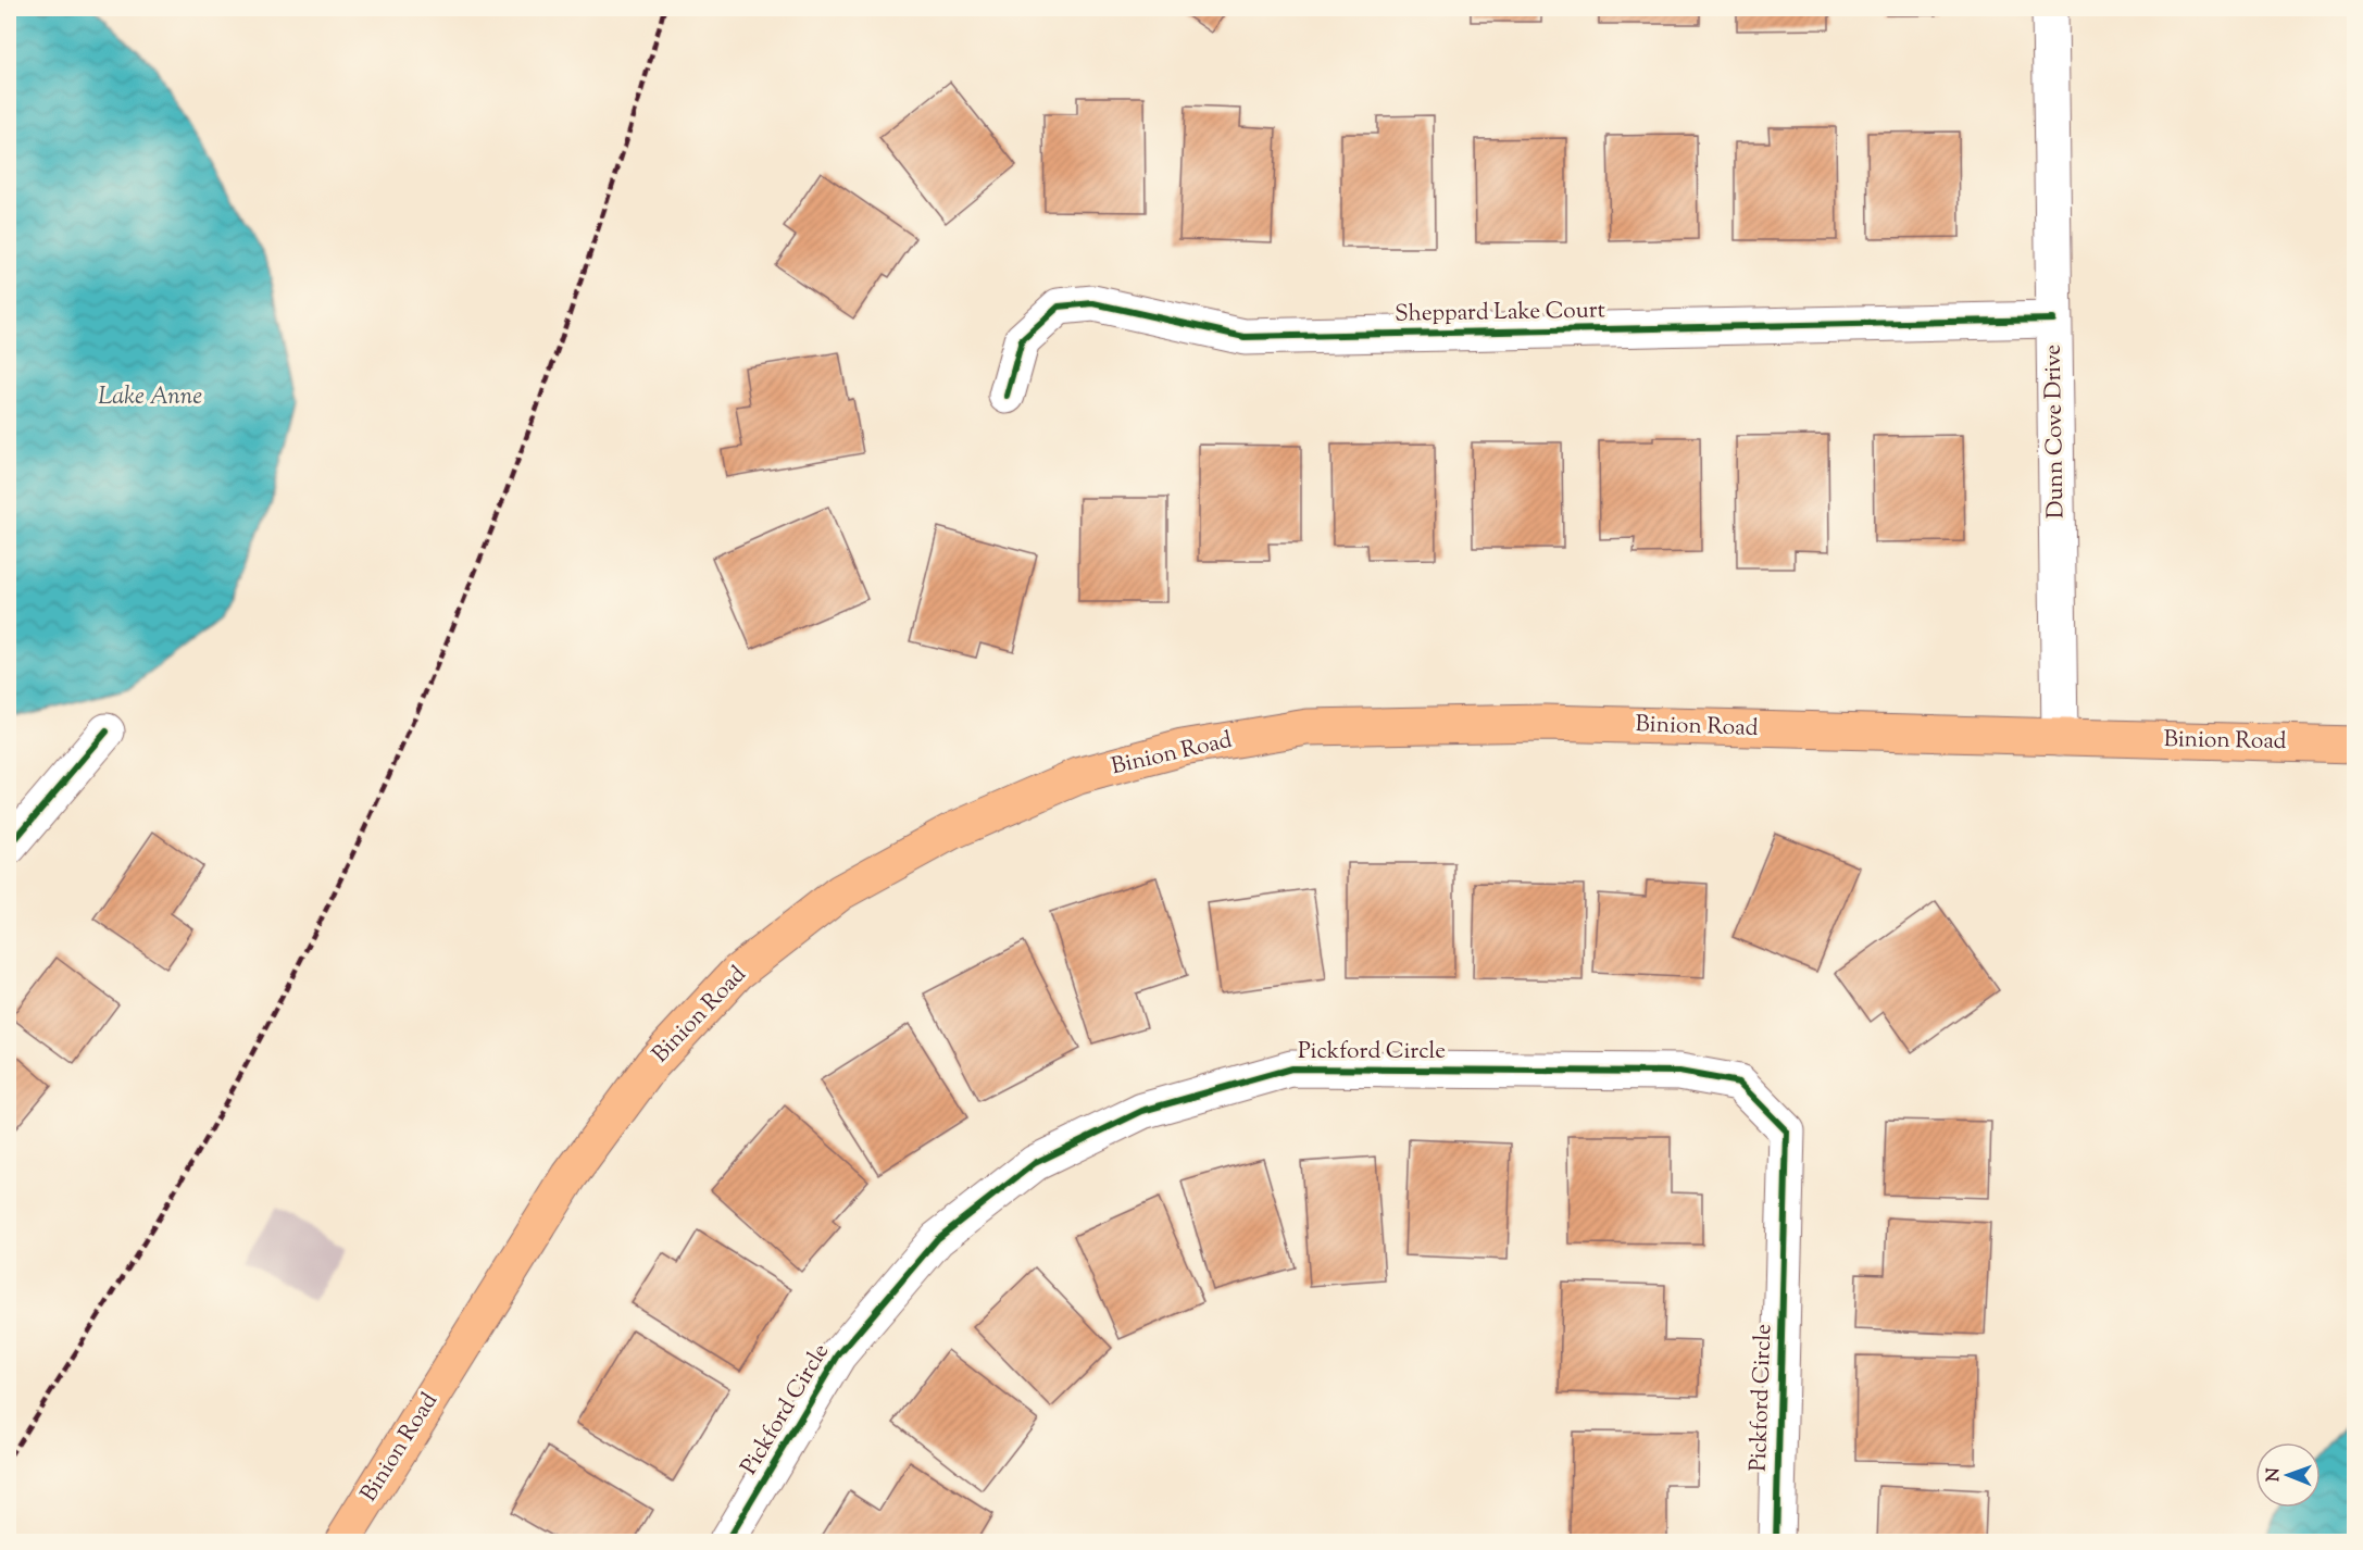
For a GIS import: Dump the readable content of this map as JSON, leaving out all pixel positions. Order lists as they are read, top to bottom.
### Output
{
  "streets": {
    "main road": ["Binion Road"],
    "street": ["Sheppard Lake Court", "Dunn Cove Drive", "Pickford Circle"]
  },
  "crossings": [
    ["Sheppard Lake Court", "Dunn Cove Drive"],
    ["Dunn Cove Drive", "Binion Road"]
  ],
  "water": ["Lake Anne"],
  "north": "left"
}
